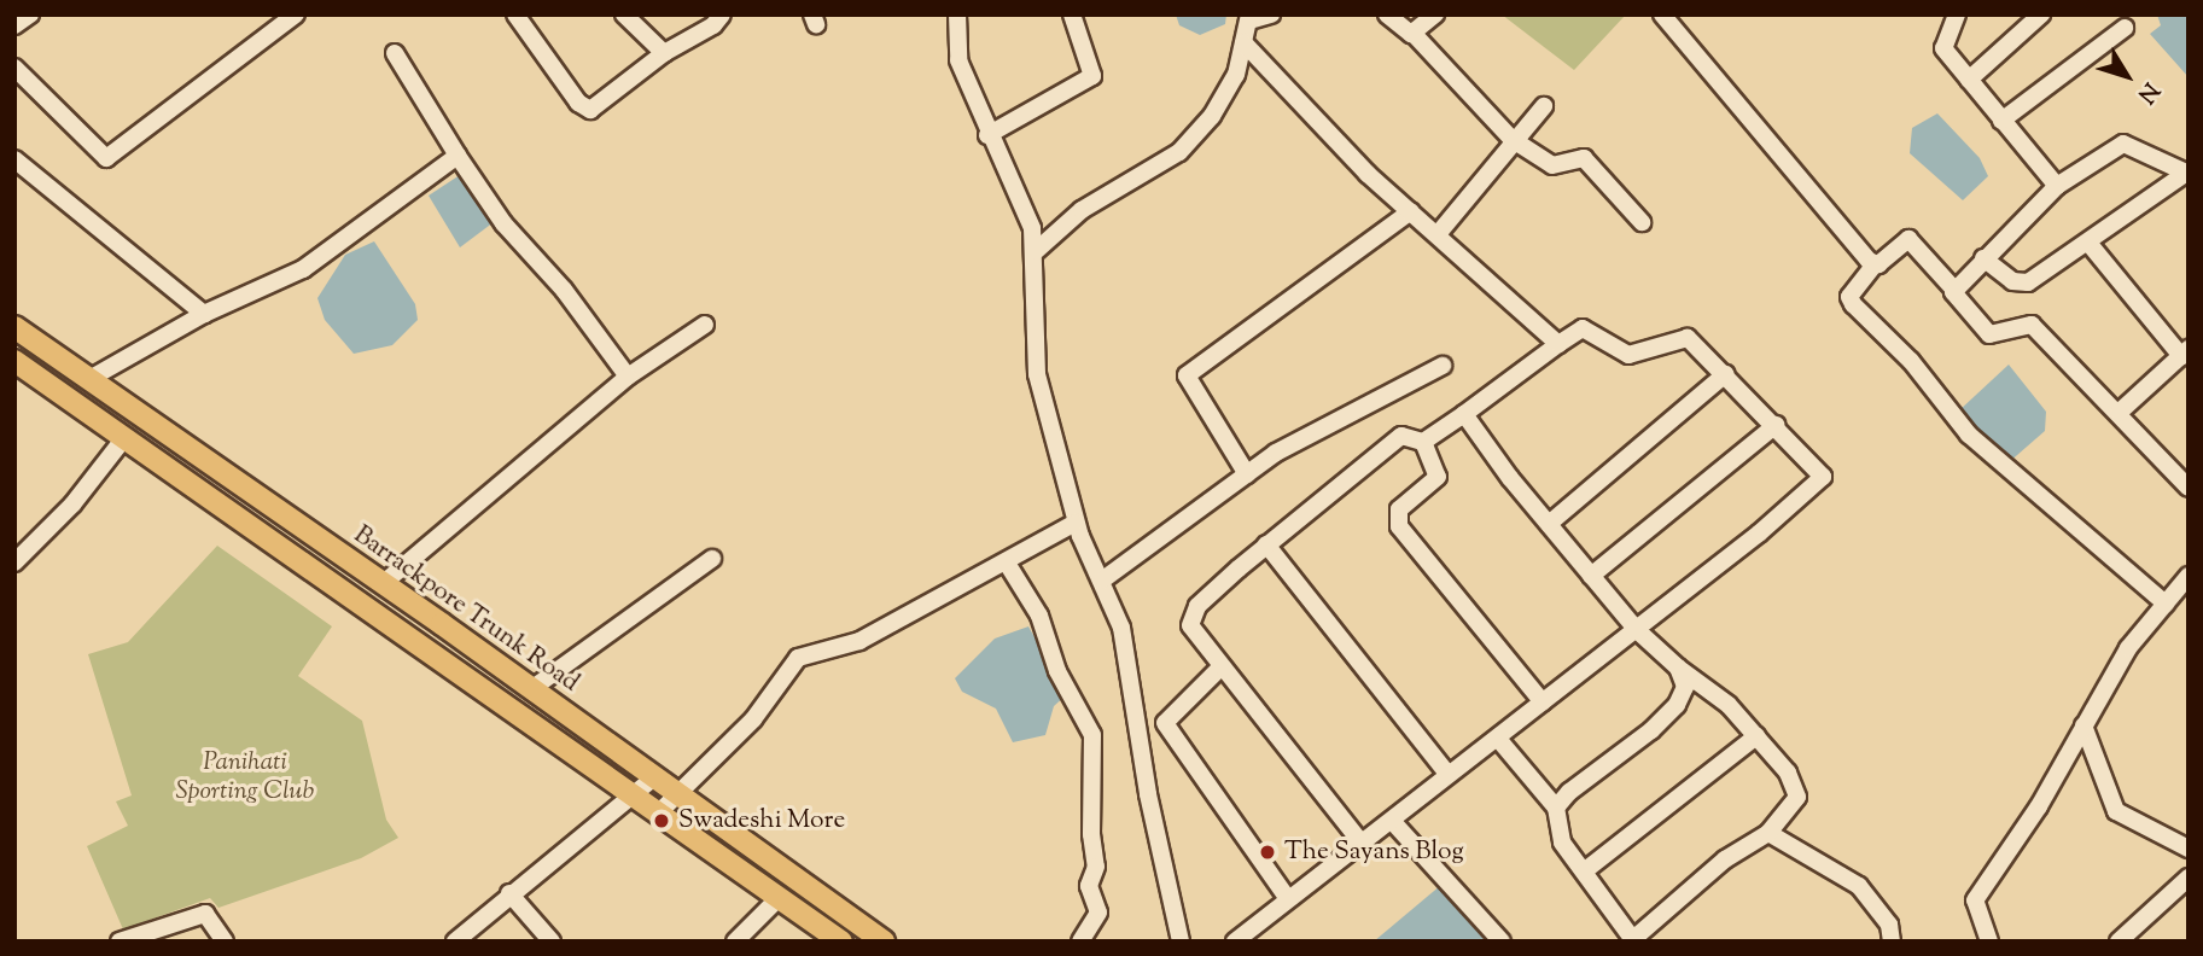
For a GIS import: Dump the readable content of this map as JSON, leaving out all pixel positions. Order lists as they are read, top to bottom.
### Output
{
  "streets": {
    "main road": ["Barrackpore Trunk Road"]
  },
  "parks": ["Panihati Sporting Club"],
  "places": ["Swadeshi More", "The Sayans Blog"],
  "north": "bottom right"
}
